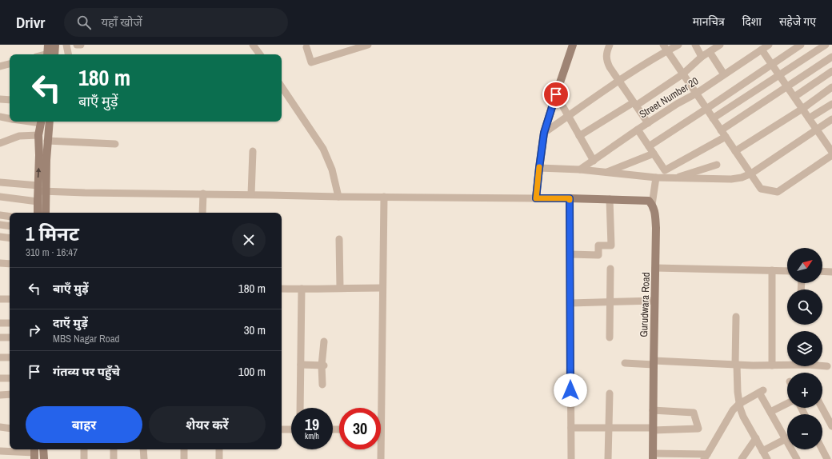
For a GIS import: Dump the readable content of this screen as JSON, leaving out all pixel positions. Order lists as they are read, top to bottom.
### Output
{
  "streets": {
    "street": ["Street Number 20", "Gurudwara Road"]
  },
  "north": "top right",
  "page": {
    "header": "Drivr",
    "search": "यहाँ खोजें",
    "nav": ["मानचित्र", "दिशा", "सहेजे गए"],
    "turn": ["180 m", "बाएँ मुड़ें"],
    "heading": ["1 मिनट", "310 m · 16:47"],
    "map_buttons": ["+", "−"],
    "list": [
      {
        "name": "बाएँ मुड़ें",
        "value": "180 m"
      },
      {
        "name": "दाएँ मुड़ें",
        "note": "MBS Nagar Road",
        "value": "30 m"
      },
      {
        "name": "गंतव्य पर पहुँचे",
        "value": "100 m"
      }
    ],
    "buttons": ["बाहर", "शेयर करें"],
    "speed": "19 km/h",
    "limit": "30"
  }
}
